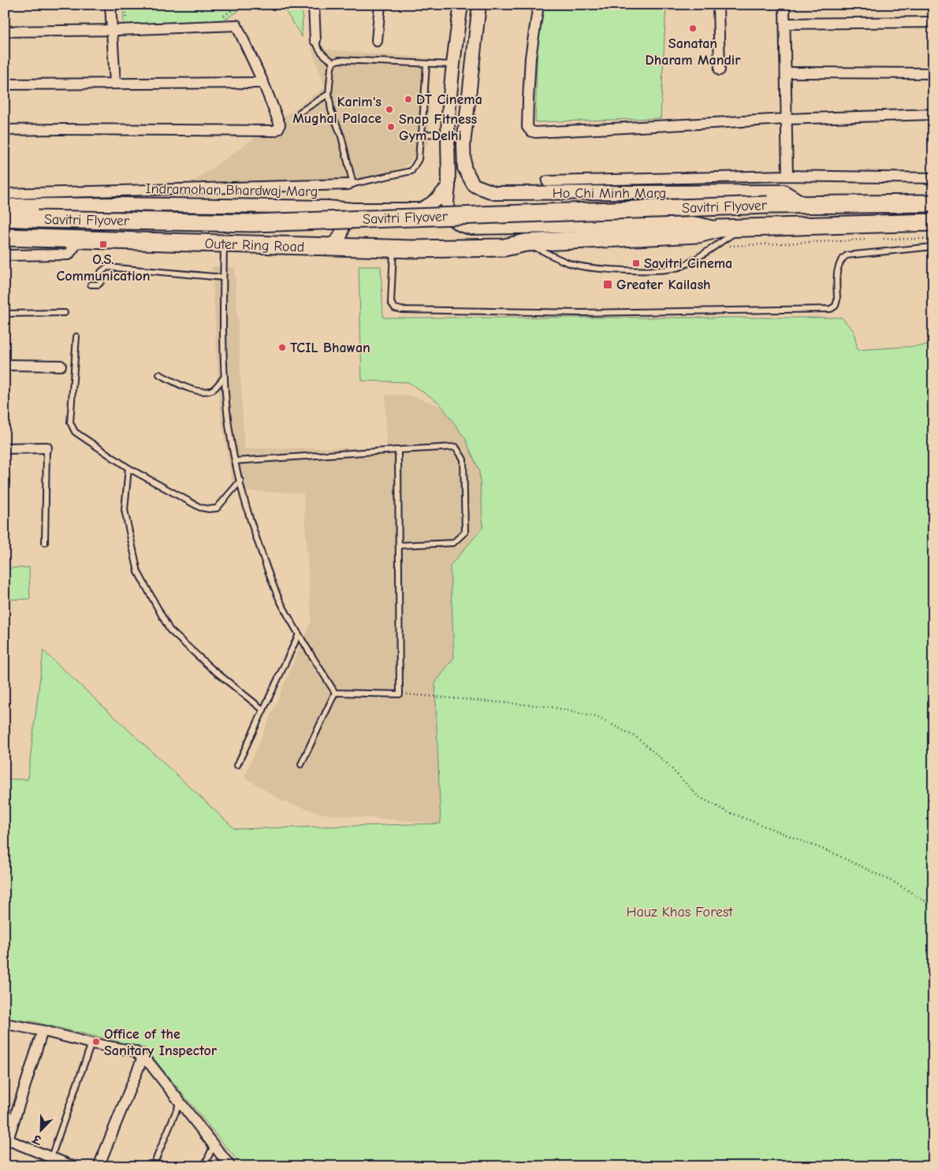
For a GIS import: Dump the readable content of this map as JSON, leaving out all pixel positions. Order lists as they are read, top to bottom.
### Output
{
  "streets": {
    "main road": ["Savitri Flyover", "Outer Ring Road"],
    "street": ["Indramohan Bhardwaj Marg", "Ho Chi Minh Marg"]
  },
  "crossings": [
    ["Ho Chi Minh Marg", "Savitri Flyover"]
  ],
  "parks": ["Hauz Khas Forest"],
  "places": {
    "other": [
      "Sanatan Dharam Mandir",
      "DT Cinema",
      "Karim's Mughal Palace",
      "Snap Fitness Gym Delhi",
      "TCIL Bhawan",
      "Office of the Sanitary Inspector"
    ],
    "transit": ["O.S. Communication", "Savitri Cinema", "Greater Kailash"]
  },
  "north": "bottom left"
}
